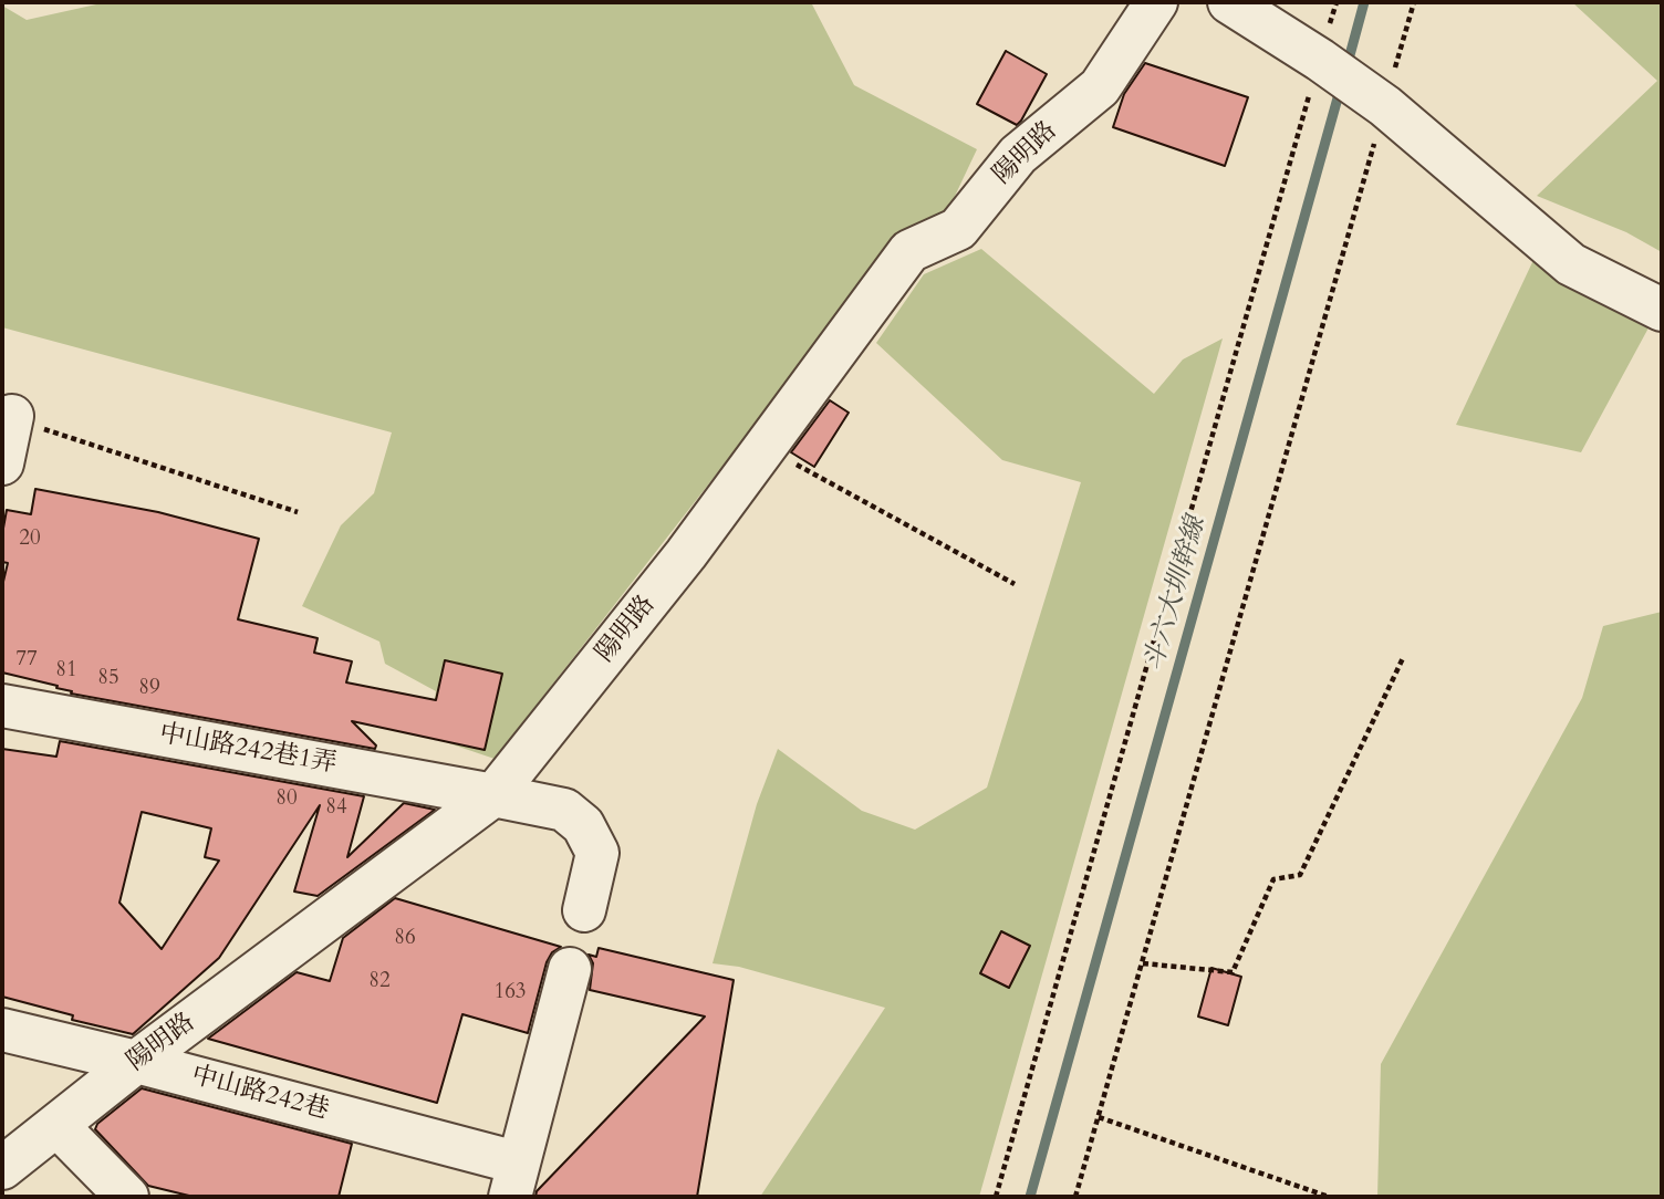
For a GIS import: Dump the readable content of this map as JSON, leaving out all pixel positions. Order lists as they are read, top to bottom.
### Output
{
  "streets": {
    "street": ["陽明路", "中山路242巷1弄", "中山路242巷"]
  },
  "crossings": [
    ["陽明路", "中山路242巷1弄"],
    ["陽明路", "中山路242巷"]
  ],
  "water": ["斗六大圳幹線"],
  "house_numbers": [
    "20",
    "77",
    "81",
    "85",
    "89",
    "80",
    "84",
    "86",
    "82",
    "163"
  ]
}
